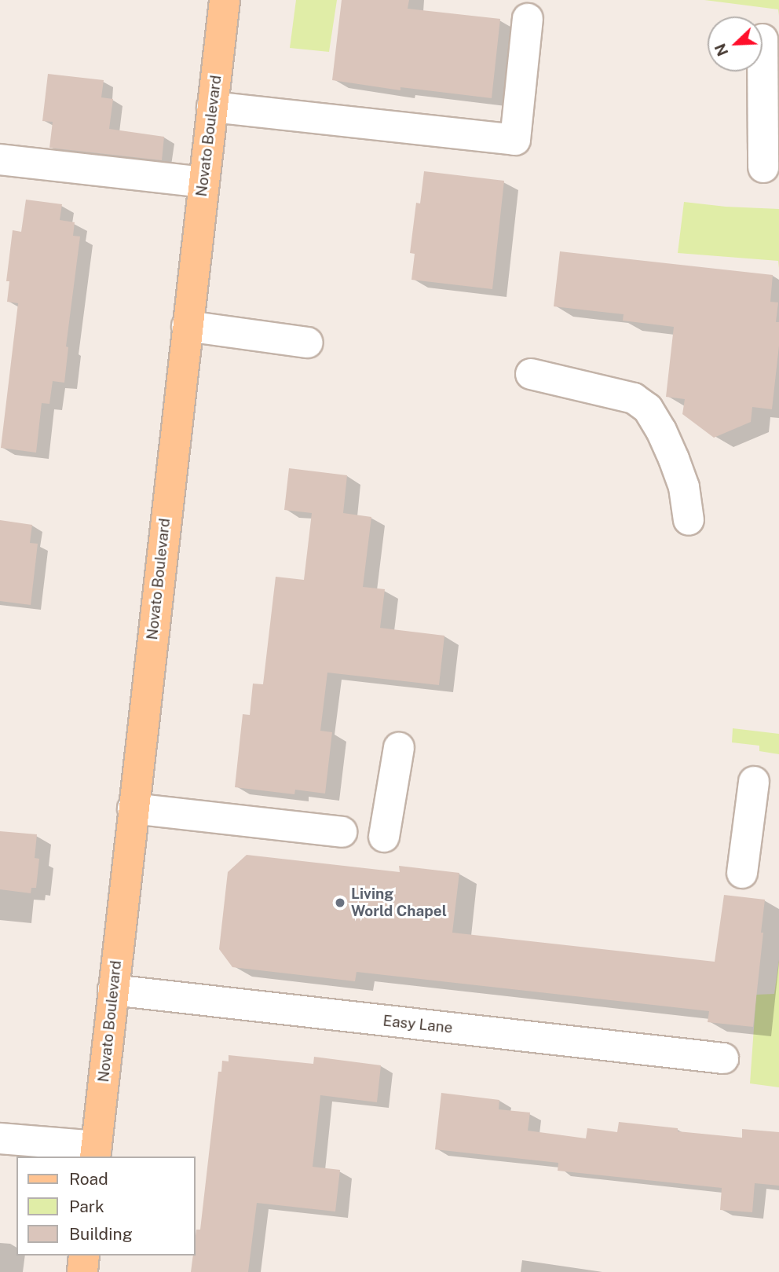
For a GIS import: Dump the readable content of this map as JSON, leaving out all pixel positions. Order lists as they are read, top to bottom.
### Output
{
  "streets": {
    "main road": ["Novato Boulevard"],
    "street": ["Easy Lane"]
  },
  "crossings": [
    ["Novato Boulevard", "Easy Lane"]
  ],
  "places": ["Living World Chapel"],
  "legend": ["Road", "Park", "Building"],
  "north": "bottom left"
}
